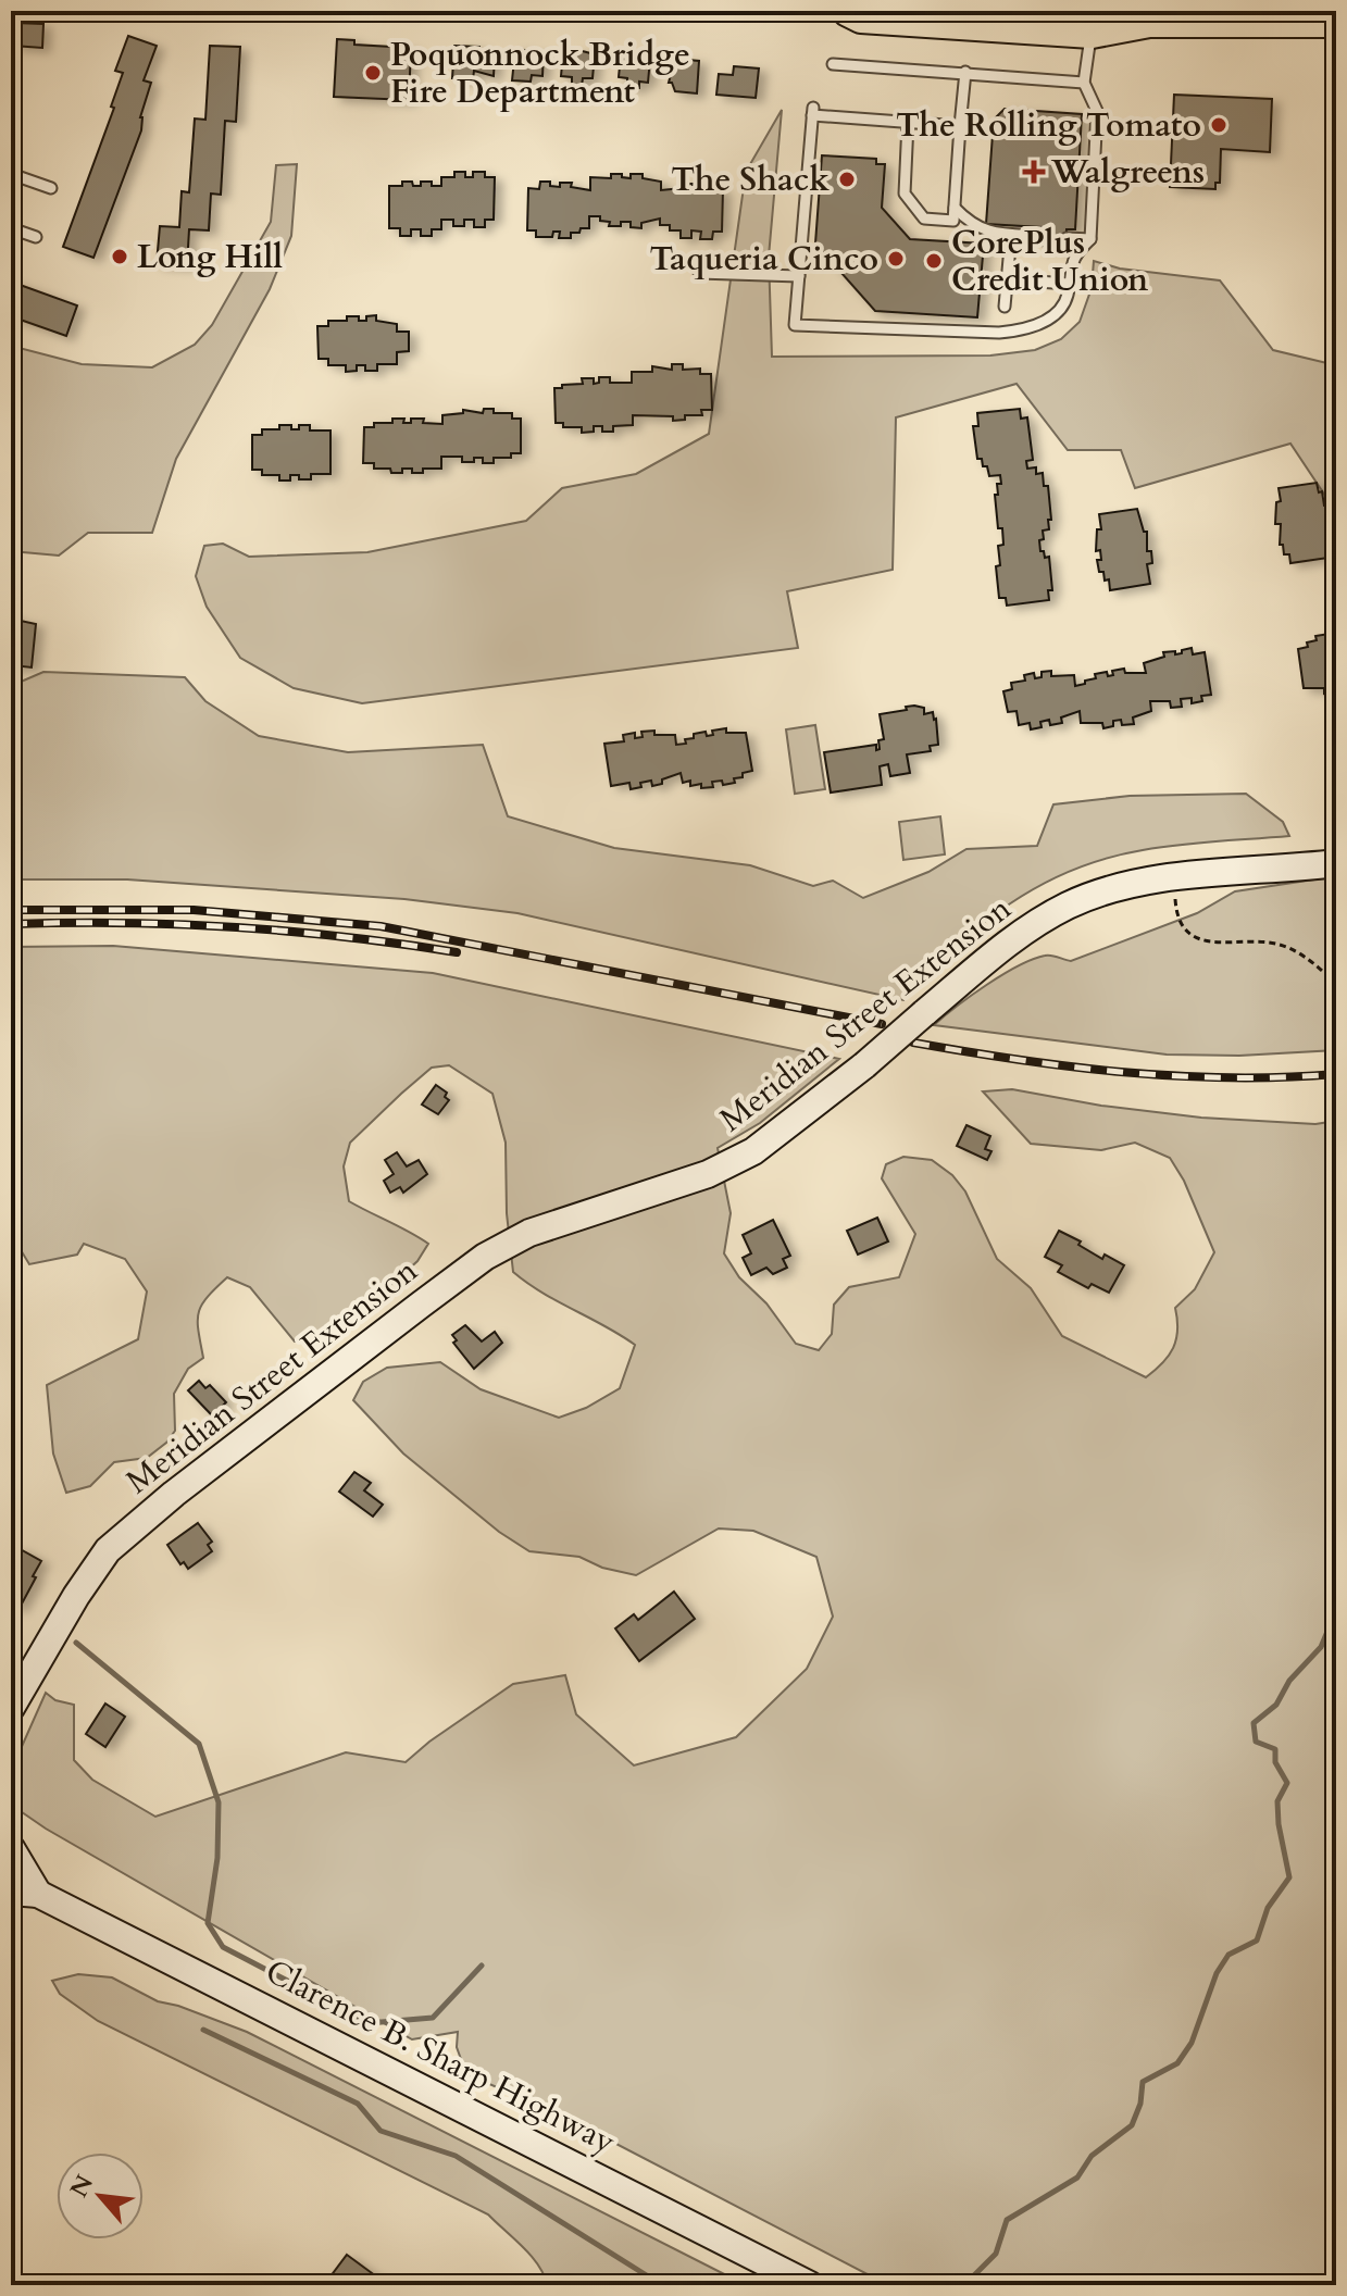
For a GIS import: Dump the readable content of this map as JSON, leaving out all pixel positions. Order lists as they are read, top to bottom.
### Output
{
  "streets": {
    "street": ["Meridian Street Extension", "Clarence B. Sharp Highway"]
  },
  "places": {
    "other": [
      "Poquonnock Bridge Fire Department",
      "The Rolling Tomato",
      "The Shack",
      "Long Hill",
      "Taqueria Cinco",
      "CorePlus Credit Union"
    ],
    "health": ["Walgreens"]
  },
  "north": "top left"
}
